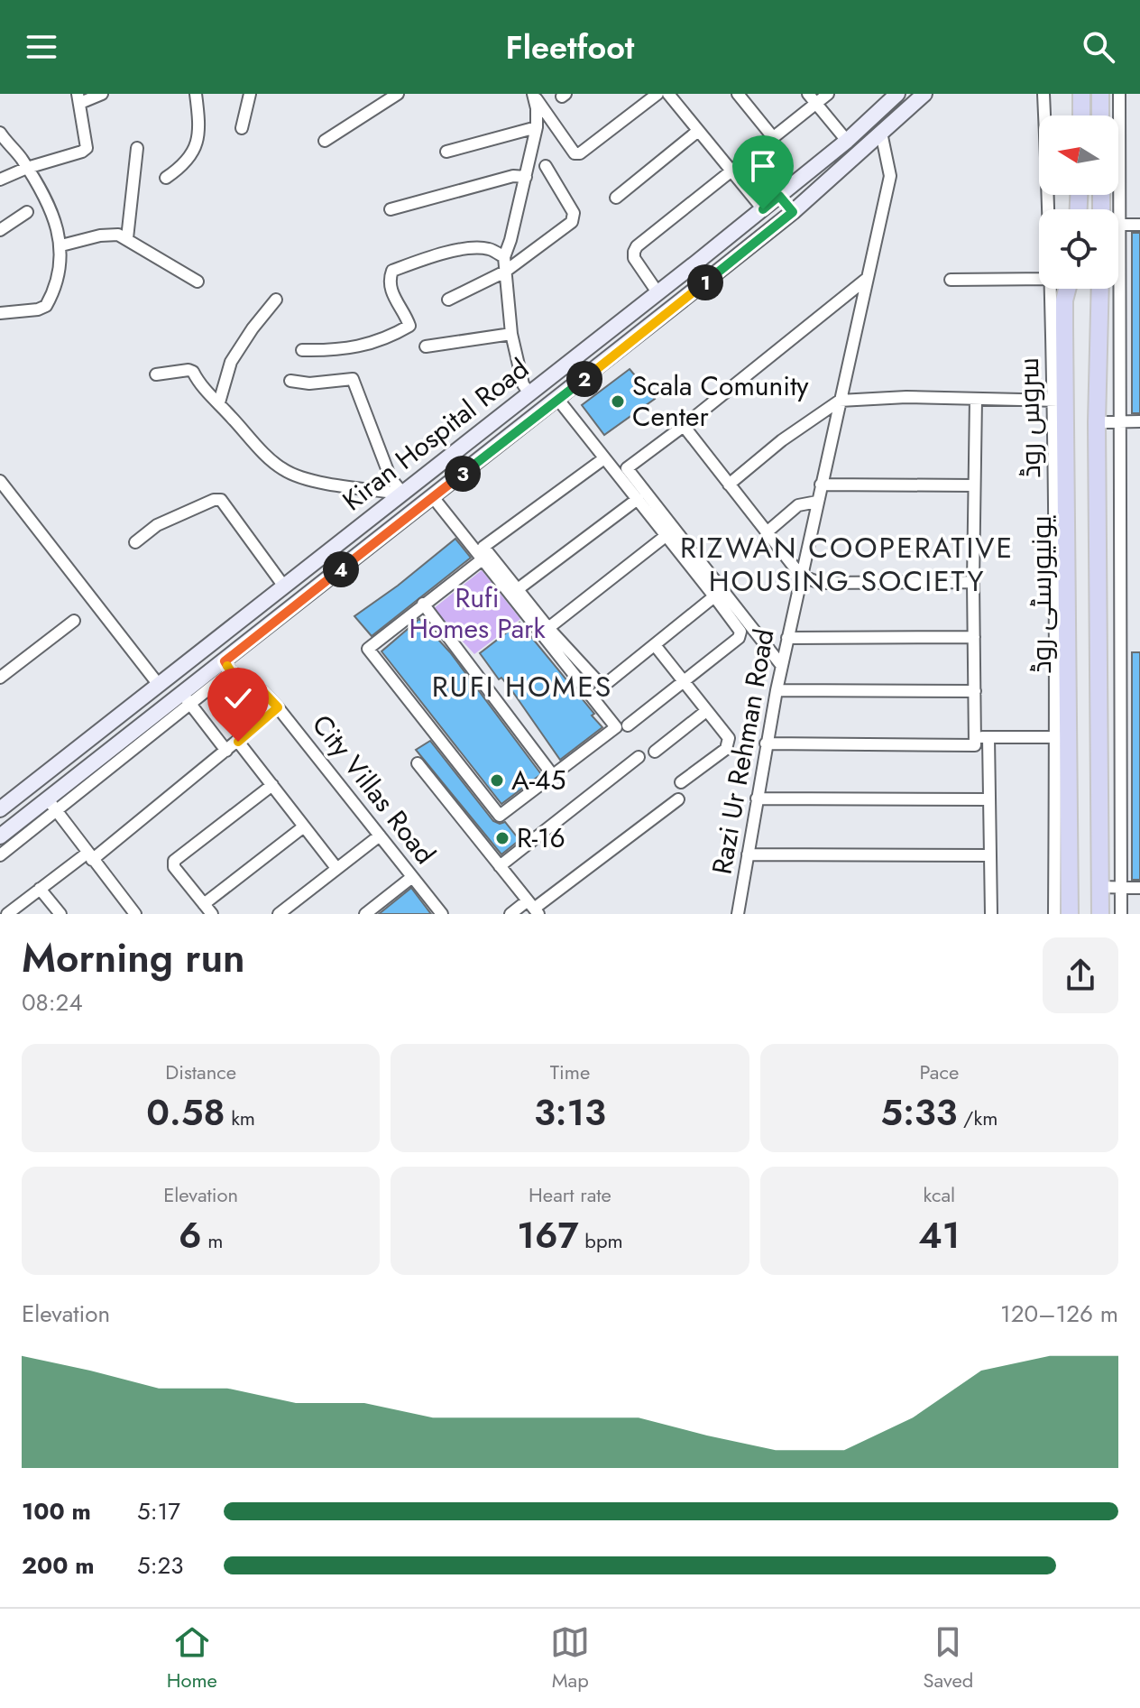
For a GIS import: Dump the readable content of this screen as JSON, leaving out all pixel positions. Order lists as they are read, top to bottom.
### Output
{
  "streets": {
    "main road": ["Kiran Hospital Road", "یونیورسٹی روڈ"],
    "street": ["سروس روڈ", "Razi Ur Rehman Road", "City Villas Road"]
  },
  "crossings": [
    ["سروس روڈ", "یونیورسٹی روڈ"],
    ["Kiran Hospital Road", "Razi Ur Rehman Road"],
    ["Kiran Hospital Road", "City Villas Road"]
  ],
  "districts": ["RIZWAN COOPERATIVE HOUSING SOCIETY", "RUFI HOMES"],
  "parks": ["Rufi Homes Park"],
  "places": ["Scala Comunity Center", "A-45", "R-16"],
  "north": "left",
  "page": {
    "header": "Fleetfoot",
    "pins": [
      "1",
      "2",
      "3",
      "4"
    ],
    "heading": ["Morning run", "08:24"],
    "stats": [
      ["Distance", "0.58 km"],
      ["Time", "3:13"],
      ["Pace", "5:33 /km"],
      ["Elevation", "6 m"],
      ["Heart rate", "167 bpm"],
      ["kcal", "41"]
    ],
    "chart": ["Elevation", "120–126 m"],
    "list": [
      {
        "name": "100 m",
        "note": "5:17"
      },
      {
        "name": "200 m",
        "note": "5:23"
      }
    ],
    "tabs": ["Home", "Map", "Saved"]
  }
}
